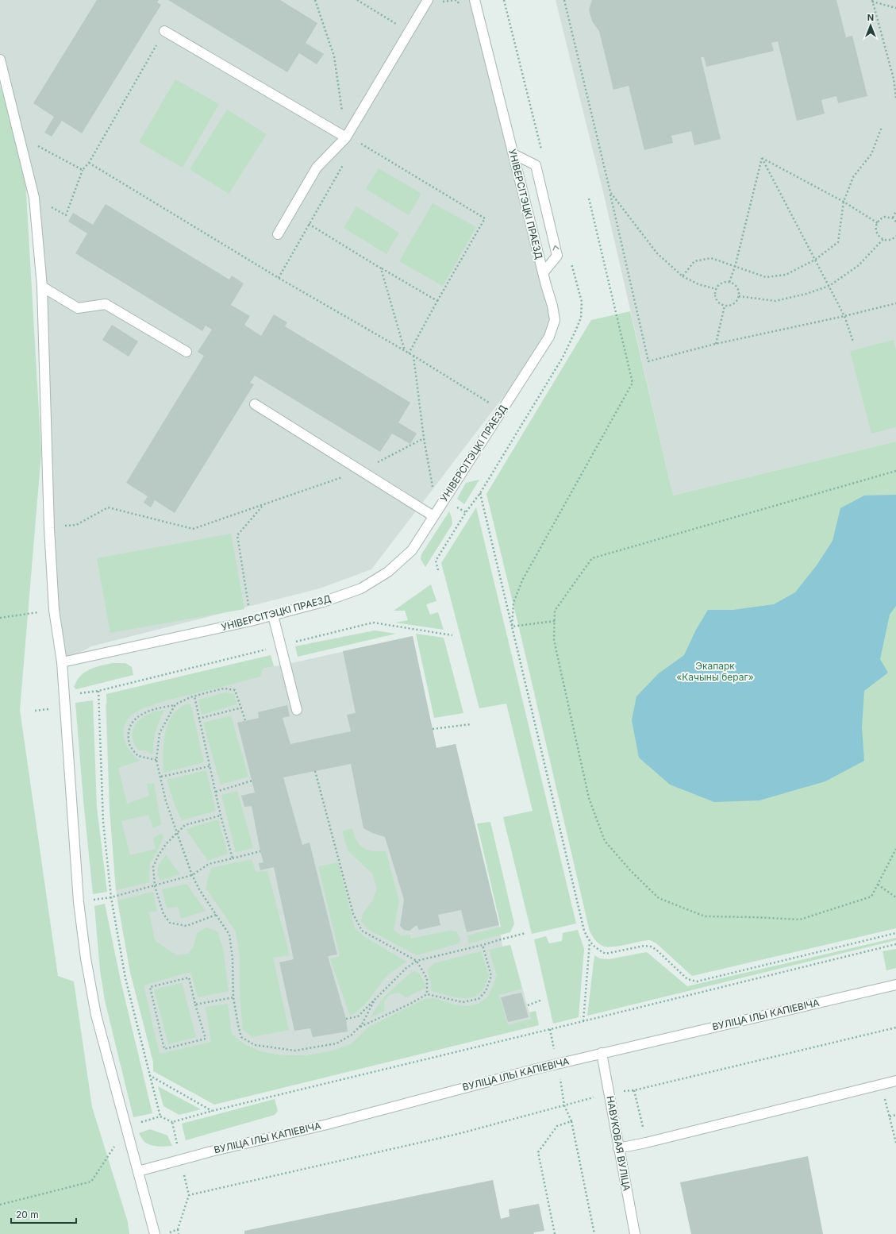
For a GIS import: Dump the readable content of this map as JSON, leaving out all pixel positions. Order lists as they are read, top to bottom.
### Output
{
  "streets": {
    "street": ["УНІВЕРСІТЭЦКІ ПРАЕЗД", "ВУЛІЦА ІЛЬІ КАПІЕВІЧА", "НАВУКОВАЯ ВУЛІЦА"]
  },
  "crossings": [
    ["ВУЛІЦА ІЛЬІ КАПІЕВІЧА", "НАВУКОВАЯ ВУЛІЦА"]
  ],
  "parks": ["Экапарк «Качыны бераг»"],
  "scale_bar": "20 m",
  "north": "top"
}
